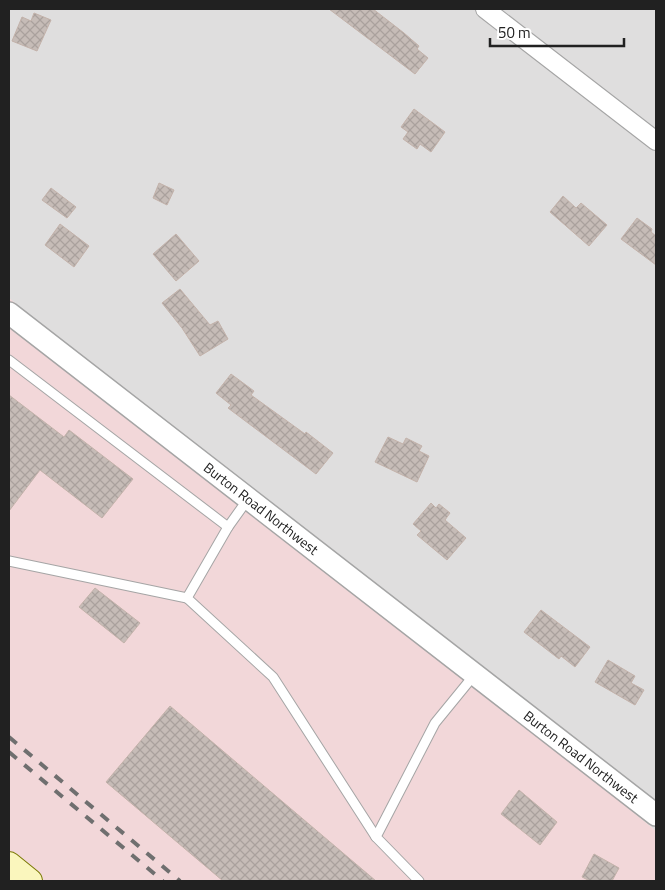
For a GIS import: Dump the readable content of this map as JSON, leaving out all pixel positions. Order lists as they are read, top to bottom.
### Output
{
  "streets": {
    "street": ["Burton Road Northwest"]
  },
  "scale_bar": "50 m"
}
